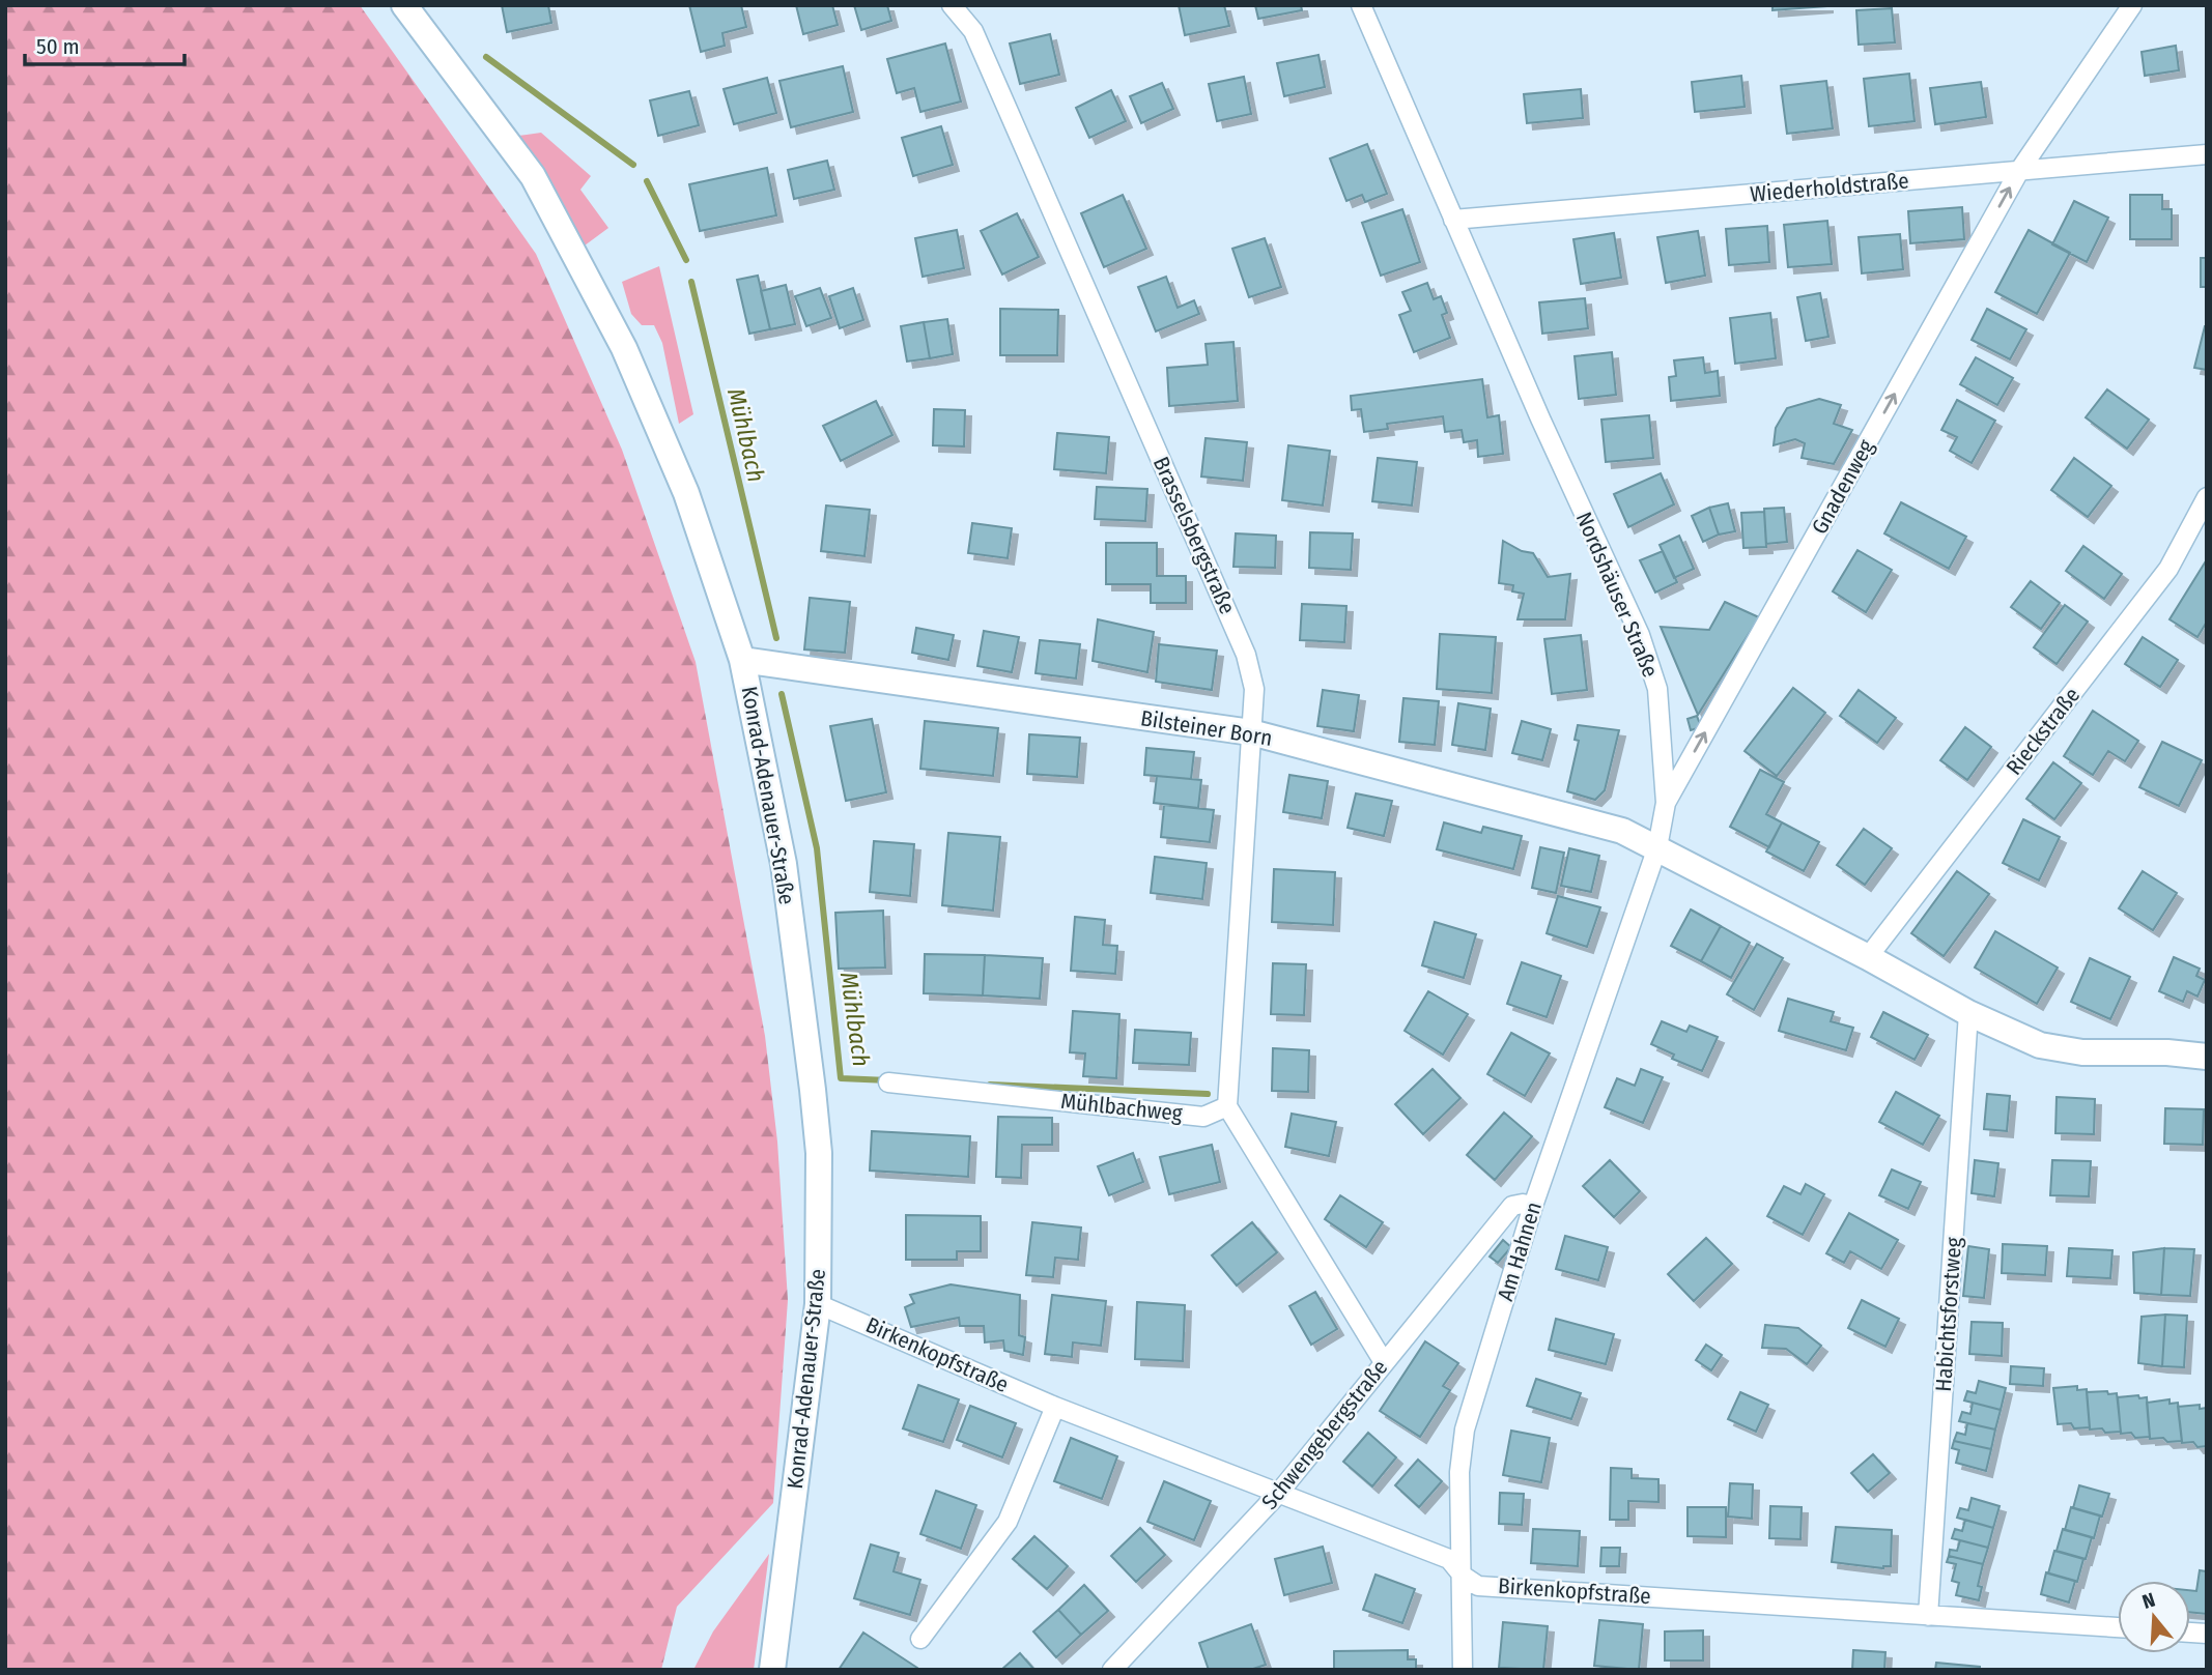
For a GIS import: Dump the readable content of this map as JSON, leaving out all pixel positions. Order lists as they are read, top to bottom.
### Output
{
  "streets": {
    "main road": ["Bilsteiner Born", "Konrad-Adenauer-Straße"],
    "street": [
      "Wiederholdstraße",
      "Gnadenweg",
      "Brasselsbergstraße",
      "Nordshäuser Straße",
      "Rieckstraße",
      "Mühlbachweg",
      "Am Hahnen",
      "Habichtsforstweg",
      "Birkenkopfstraße",
      "Schwengebergstraße"
    ]
  },
  "crossings": [
    ["Wiederholdstraße", "Gnadenweg"],
    ["Wiederholdstraße", "Nordshäuser Straße"],
    ["Gnadenweg", "Nordshäuser Straße"],
    ["Brasselsbergstraße", "Bilsteiner Born"],
    ["Brasselsbergstraße", "Mühlbachweg"],
    ["Nordshäuser Straße", "Bilsteiner Born"],
    ["Nordshäuser Straße", "Am Hahnen"],
    ["Bilsteiner Born", "Konrad-Adenauer-Straße"],
    ["Bilsteiner Born", "Am Hahnen"],
    ["Konrad-Adenauer-Straße", "Birkenkopfstraße"],
    ["Am Hahnen", "Birkenkopfstraße"],
    ["Am Hahnen", "Schwengebergstraße"],
    ["Habichtsforstweg", "Birkenkopfstraße"],
    ["Birkenkopfstraße", "Schwengebergstraße"]
  ],
  "one_way": ["Gnadenweg"],
  "water": ["Mühlbach"],
  "scale_bar": "50 m",
  "north": "top"
}
